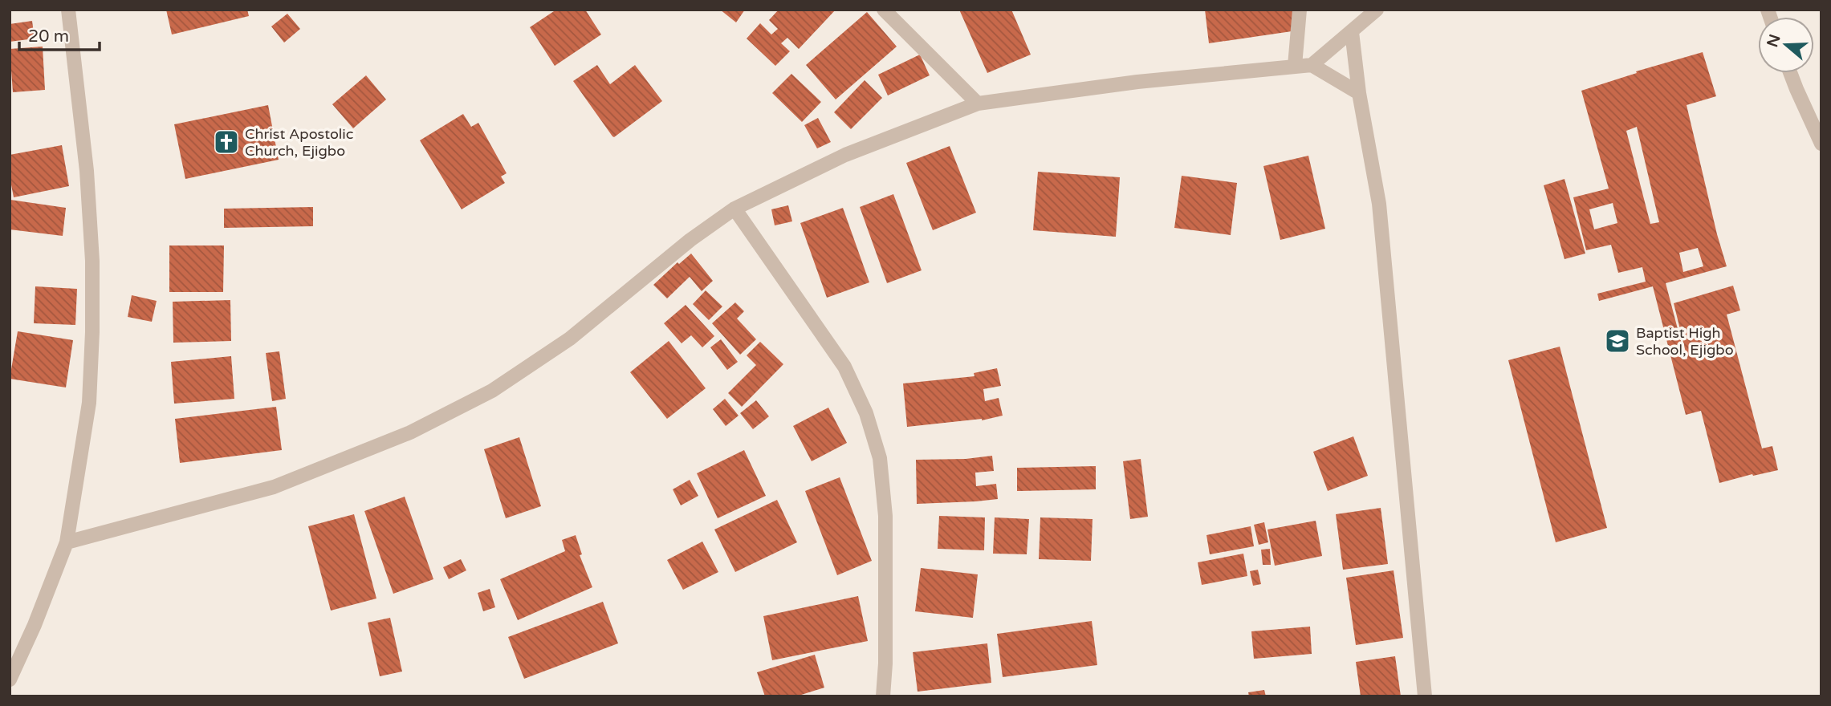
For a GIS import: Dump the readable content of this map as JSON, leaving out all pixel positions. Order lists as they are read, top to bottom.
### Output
{
  "places": {
    "church": ["Christ Apostolic Church, Ejigbo"],
    "school or university": ["Baptist High School, Ejigbo"]
  },
  "scale_bar": "20 m",
  "north": "left"
}
